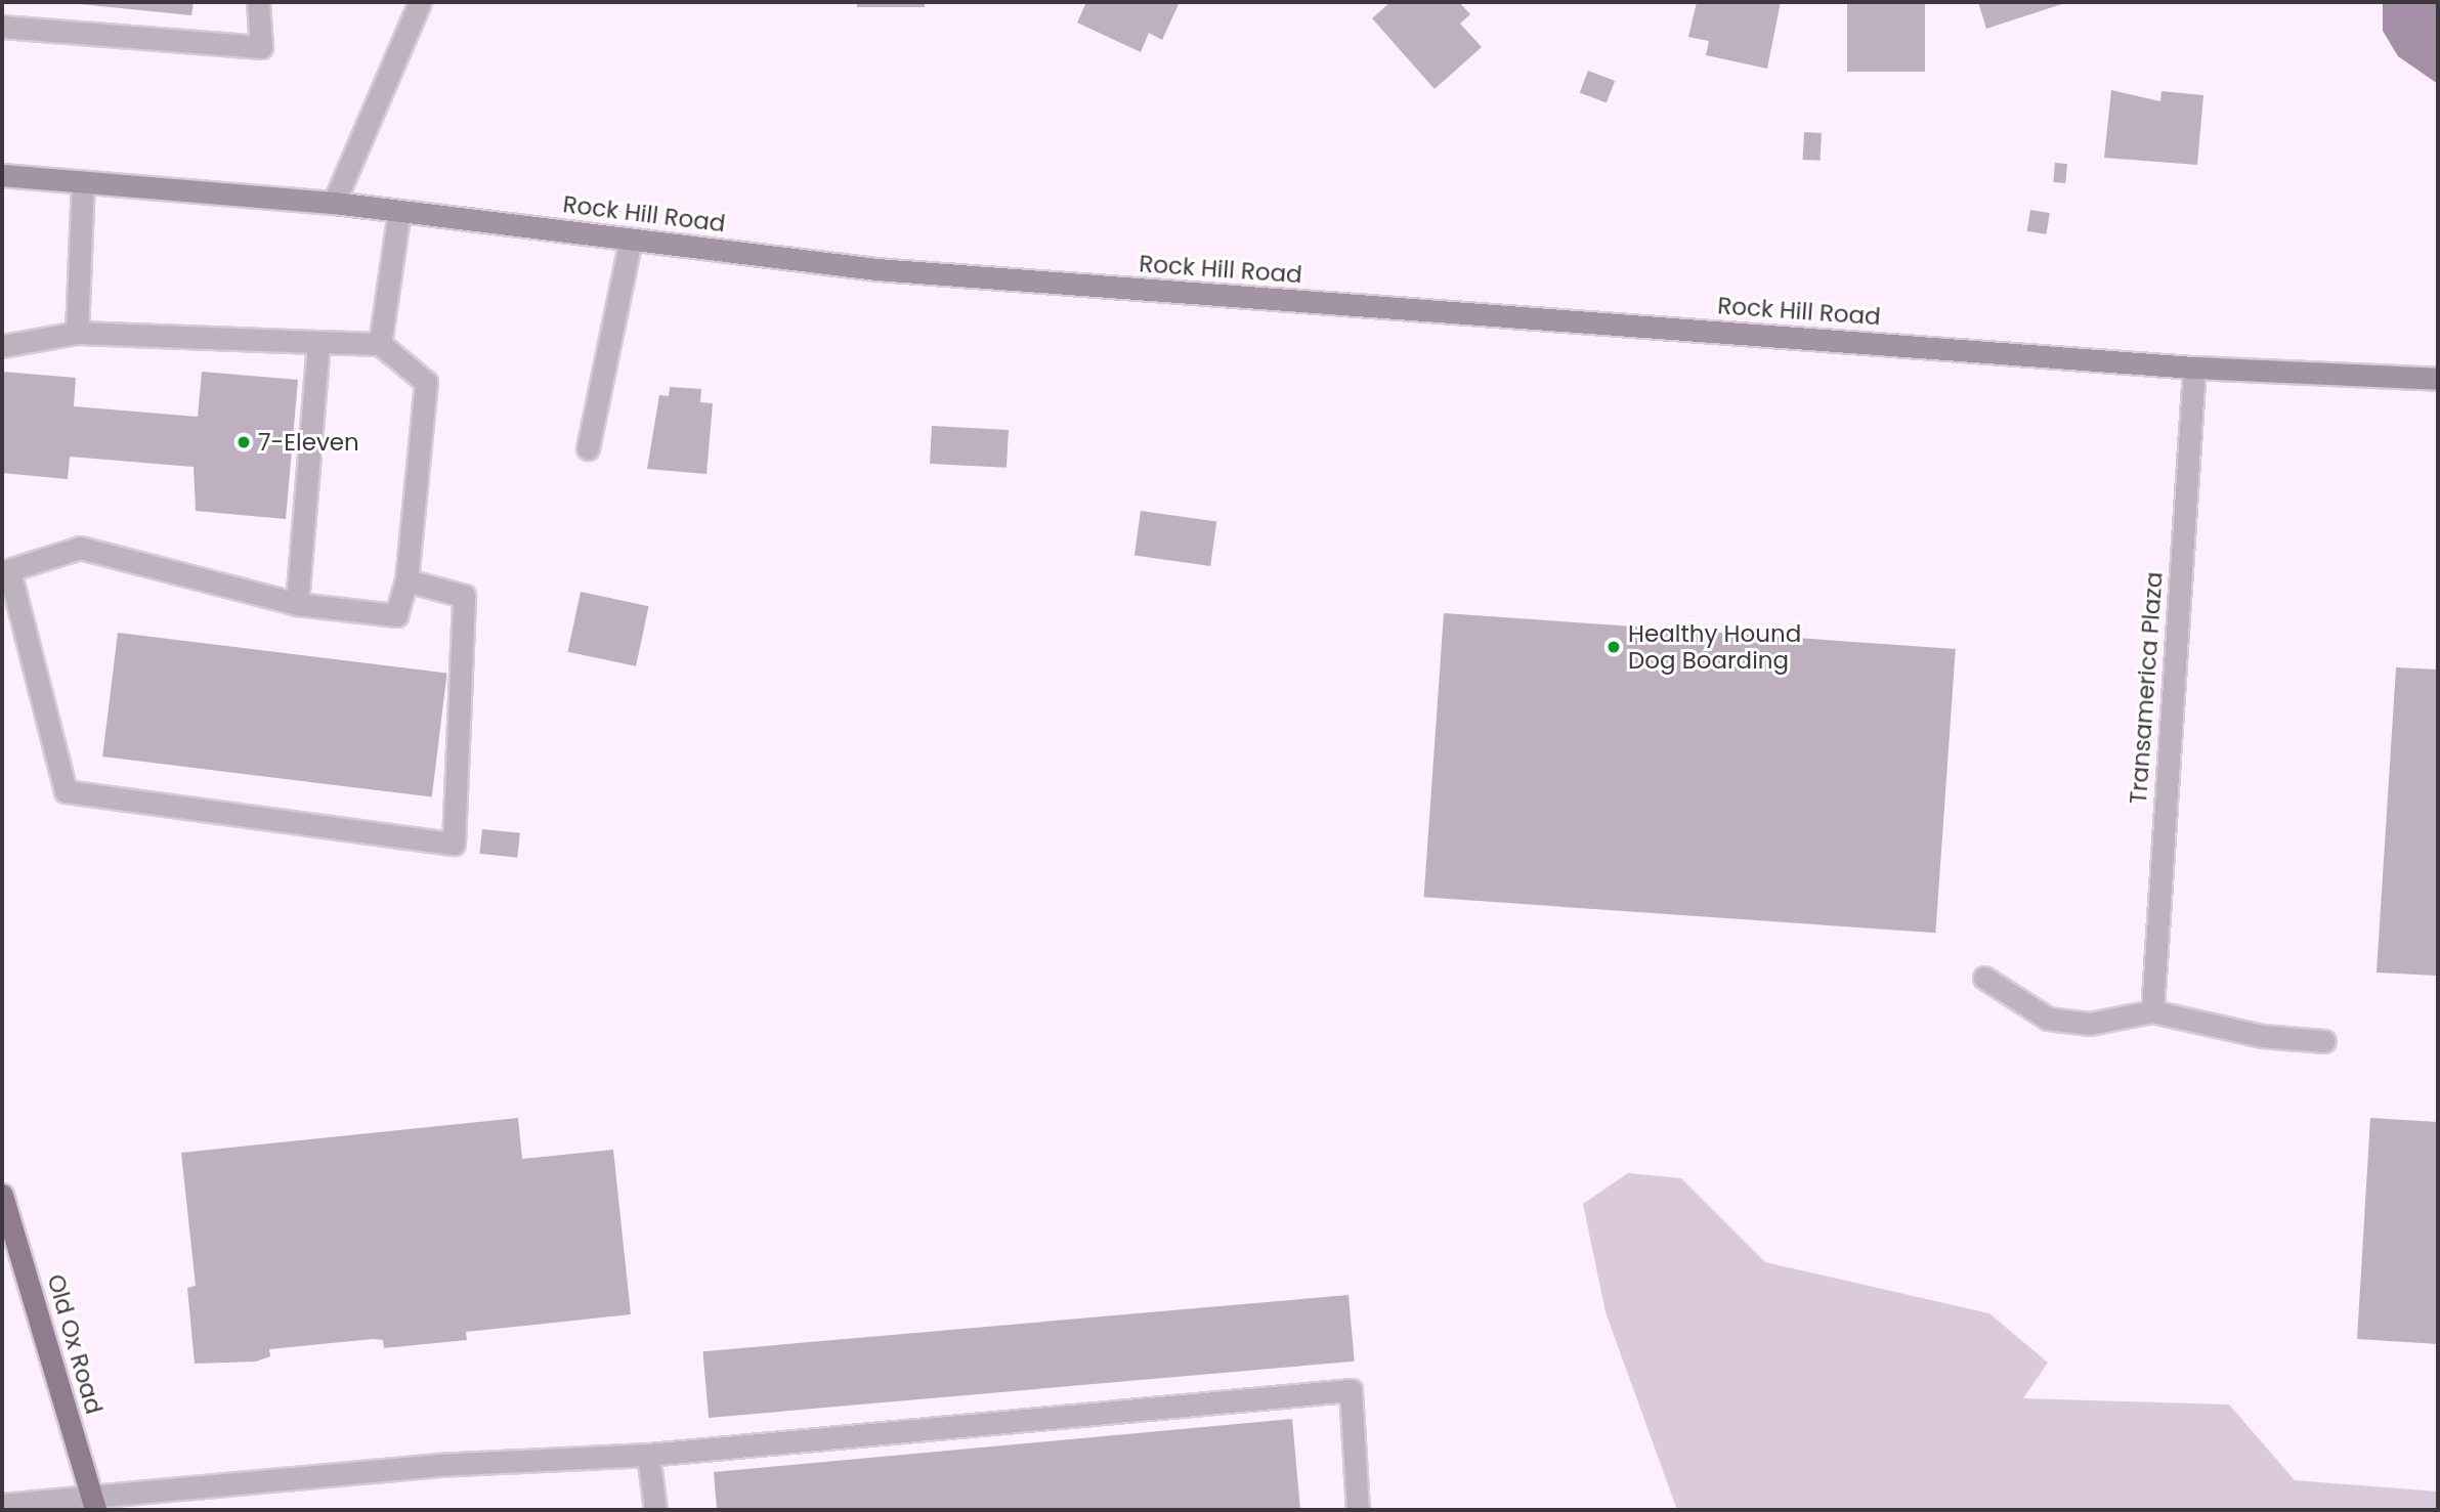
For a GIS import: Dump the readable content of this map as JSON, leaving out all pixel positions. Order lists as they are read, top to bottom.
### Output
{
  "streets": {
    "main road": ["Old Ox Road"],
    "street": ["Rock Hill Road", "Transamerica Plaza"]
  },
  "crossings": [
    ["Rock Hill Road", "Transamerica Plaza"]
  ],
  "places": ["7-Eleven", "Healthy Hound Dog Boarding"]
}
